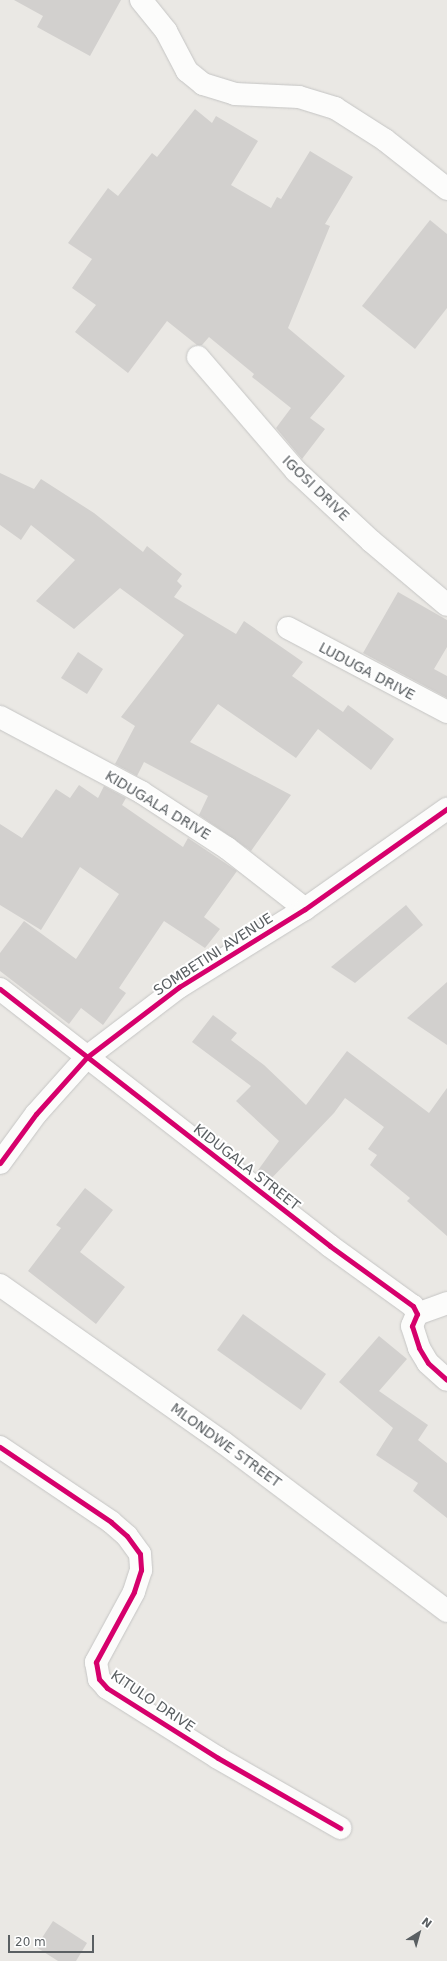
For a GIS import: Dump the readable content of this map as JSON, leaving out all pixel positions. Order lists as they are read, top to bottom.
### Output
{
  "streets": {
    "street": [
      "IGOSI DRIVE",
      "LUDUGA DRIVE",
      "KIDUGALA DRIVE",
      "SOMBETINI AVENUE",
      "KIDUGALA STREET",
      "MLONDWE STREET",
      "KITULO DRIVE"
    ]
  },
  "crossings": [
    ["KIDUGALA DRIVE", "SOMBETINI AVENUE"],
    ["SOMBETINI AVENUE", "KIDUGALA STREET"]
  ],
  "scale_bar": "20 m",
  "north": "top right"
}
